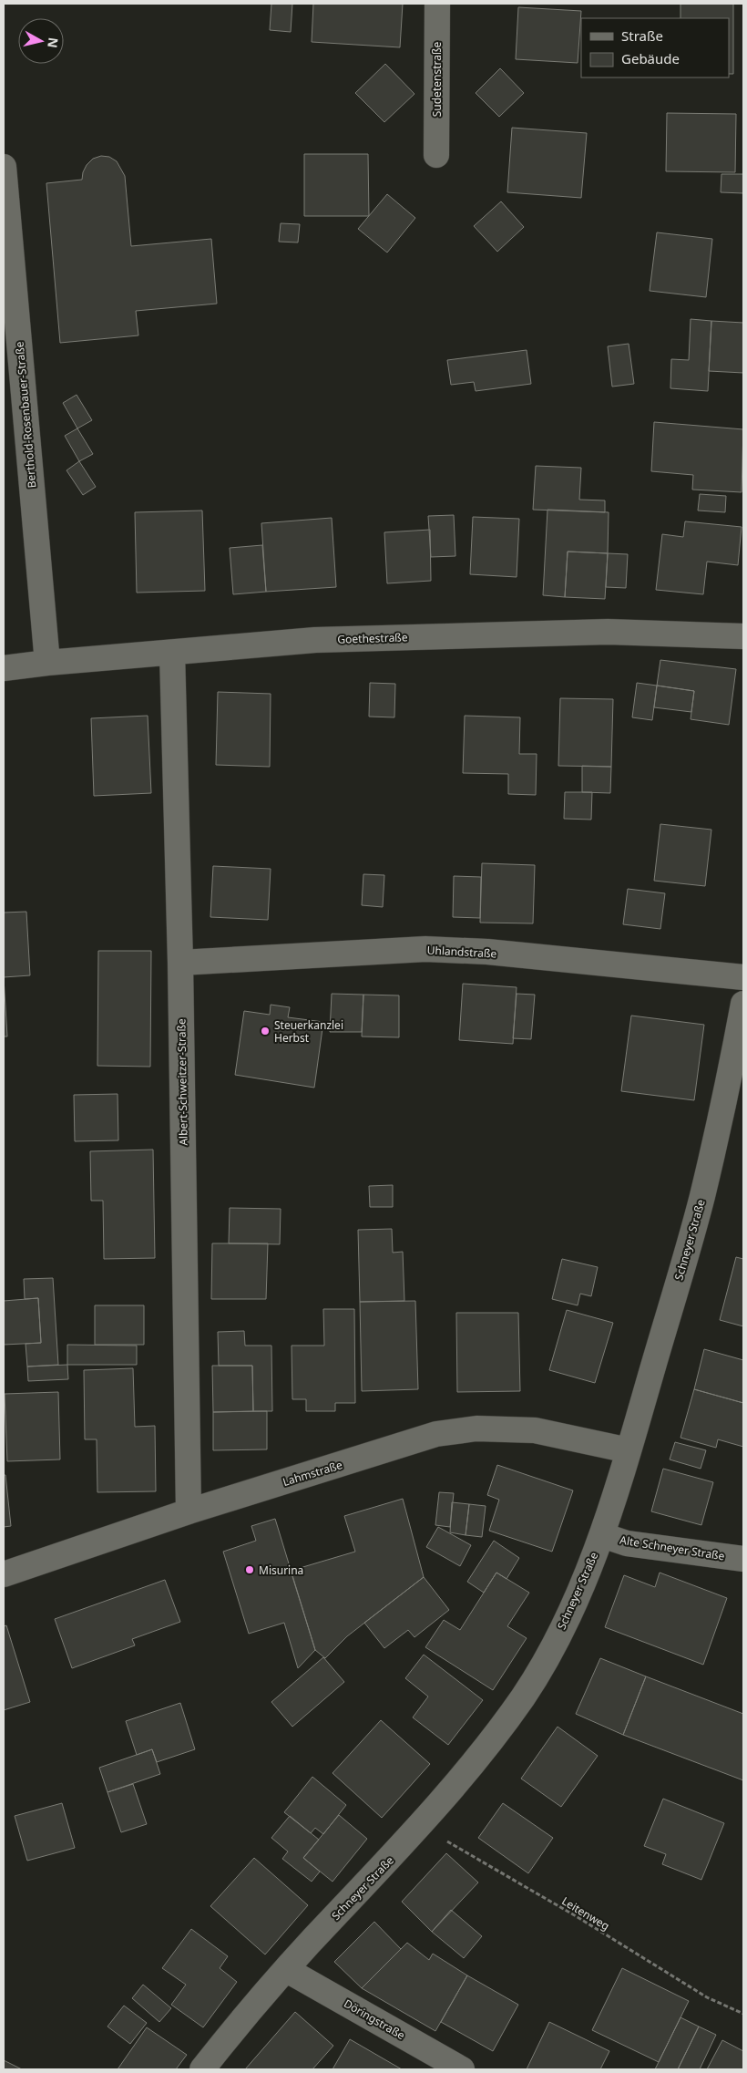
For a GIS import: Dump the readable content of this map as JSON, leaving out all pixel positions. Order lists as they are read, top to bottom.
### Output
{
  "streets": {
    "street": [
      "Sudetenstraße",
      "Berthold-Rosenbauer-Straße",
      "Goethestraße",
      "Uhlandstraße",
      "Albert-Schweitzer-Straße",
      "Schneyer Straße",
      "Lahmstraße",
      "Alte Schneyer Straße",
      "Döringstraße"
    ],
    "path": ["Leitenweg"]
  },
  "crossings": [
    ["Berthold-Rosenbauer-Straße", "Goethestraße"],
    ["Goethestraße", "Albert-Schweitzer-Straße"],
    ["Uhlandstraße", "Albert-Schweitzer-Straße"],
    ["Albert-Schweitzer-Straße", "Lahmstraße"],
    ["Schneyer Straße", "Lahmstraße"],
    ["Schneyer Straße", "Alte Schneyer Straße"],
    ["Schneyer Straße", "Leitenweg"],
    ["Schneyer Straße", "Döringstraße"]
  ],
  "places": ["Steuerkanzlei Herbst", "Misurina"],
  "legend": ["Straße", "Gebäude"],
  "north": "right"
}
